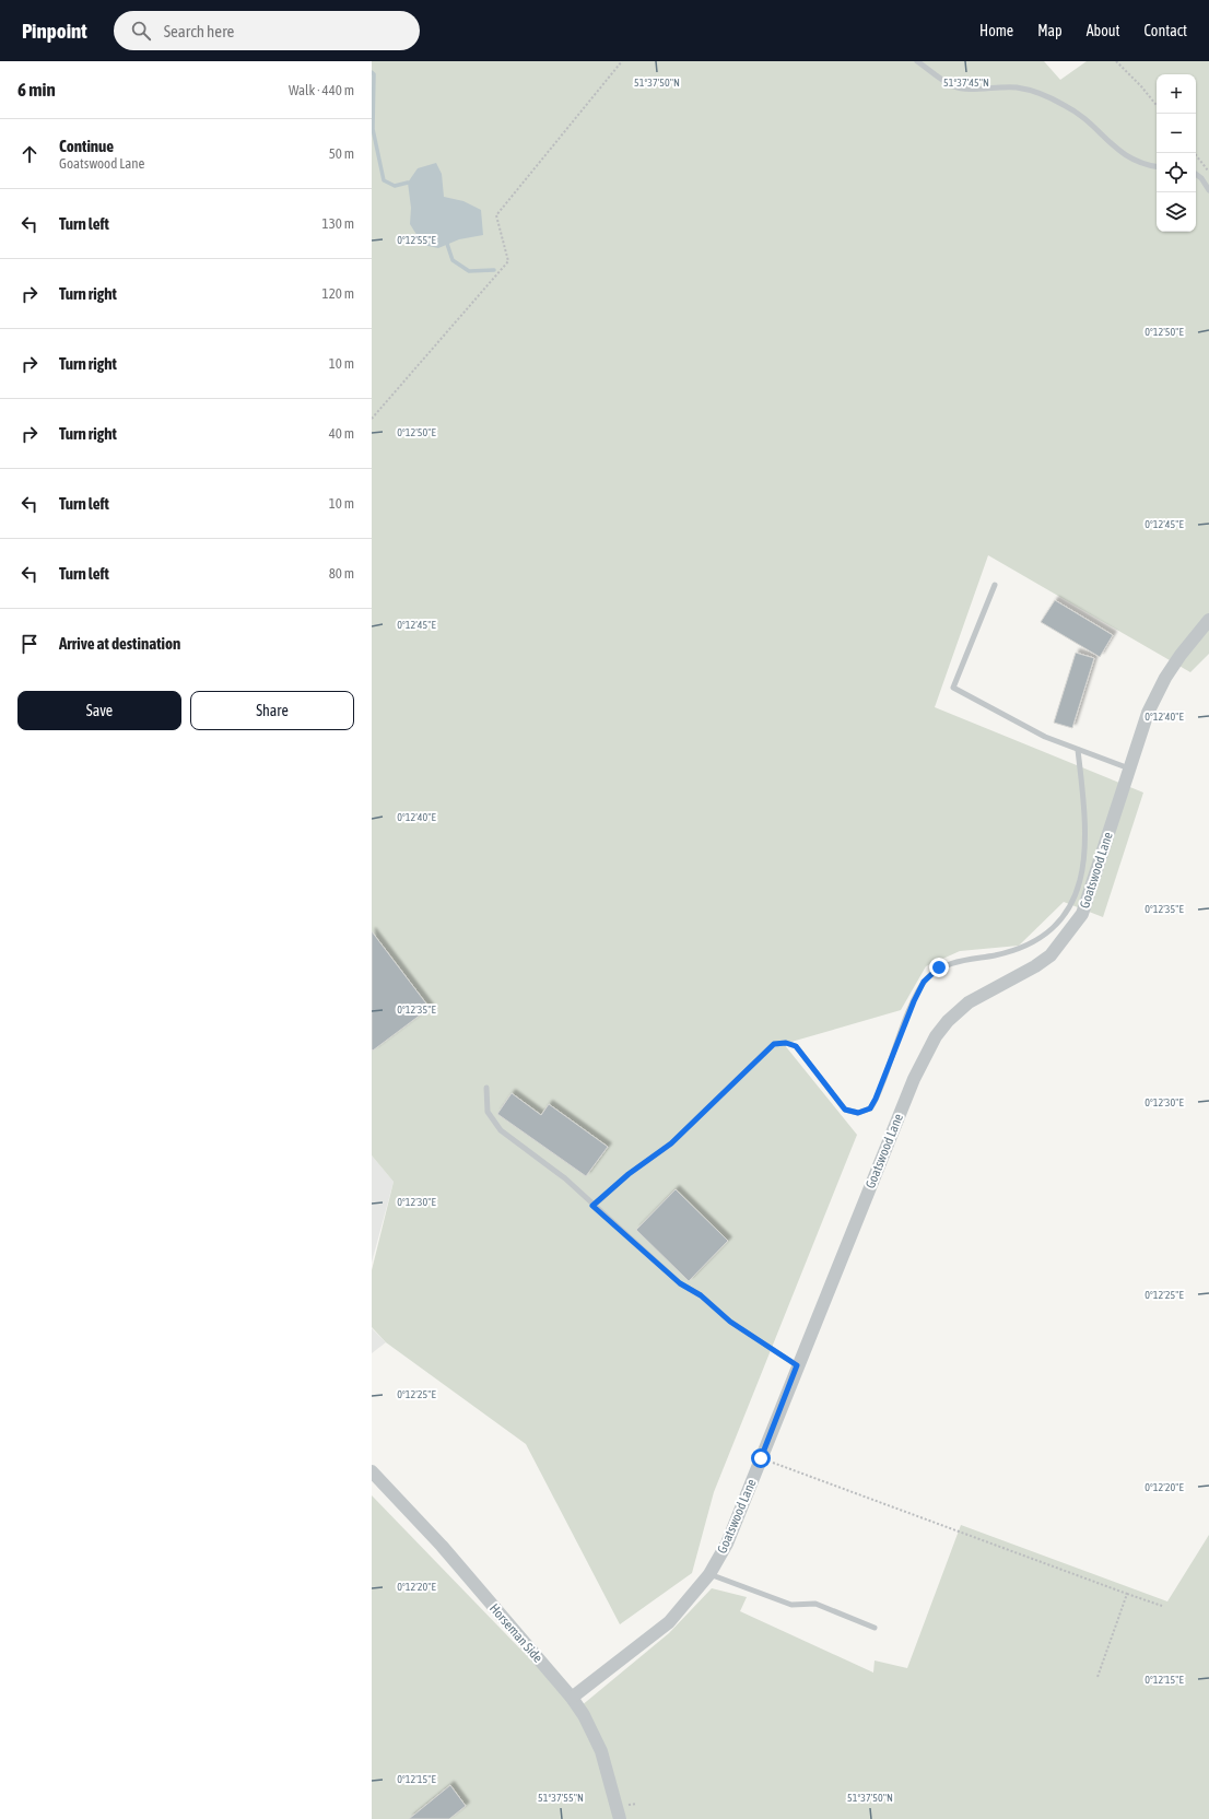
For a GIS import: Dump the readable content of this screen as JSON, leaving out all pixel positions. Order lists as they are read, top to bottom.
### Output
{
  "streets": {
    "street": ["Goatswood Lane", "Horseman Side"]
  },
  "crossings": [
    ["Goatswood Lane", "Horseman Side"]
  ],
  "page": {
    "header": "Pinpoint",
    "search": "Search here",
    "nav": [
      "Home",
      "Map",
      "About",
      "Contact"
    ],
    "heading": ["6 min", "Walk · 440 m"],
    "map_buttons": ["+", "−"],
    "list": [
      ["Continue", "Goatswood Lane", "50 m"],
      ["Turn left", "130 m"],
      ["Turn right", "120 m"],
      ["Turn right", "10 m"],
      ["Turn right", "40 m"],
      ["Turn left", "10 m"],
      ["Turn left", "80 m"],
      "Arrive at destination"
    ],
    "buttons": ["Save", "Share"]
  },
  "coordinates": [
    "51°37'50\"N",
    "51°37'45\"N",
    "0°12'55\"E",
    "0°12'50\"E",
    "0°12'45\"E",
    "0°12'40\"E",
    "0°12'35\"E",
    "0°12'30\"E",
    "0°12'25\"E",
    "0°12'20\"E",
    "0°12'15\"E",
    "51°37'55\"N"
  ]
}
